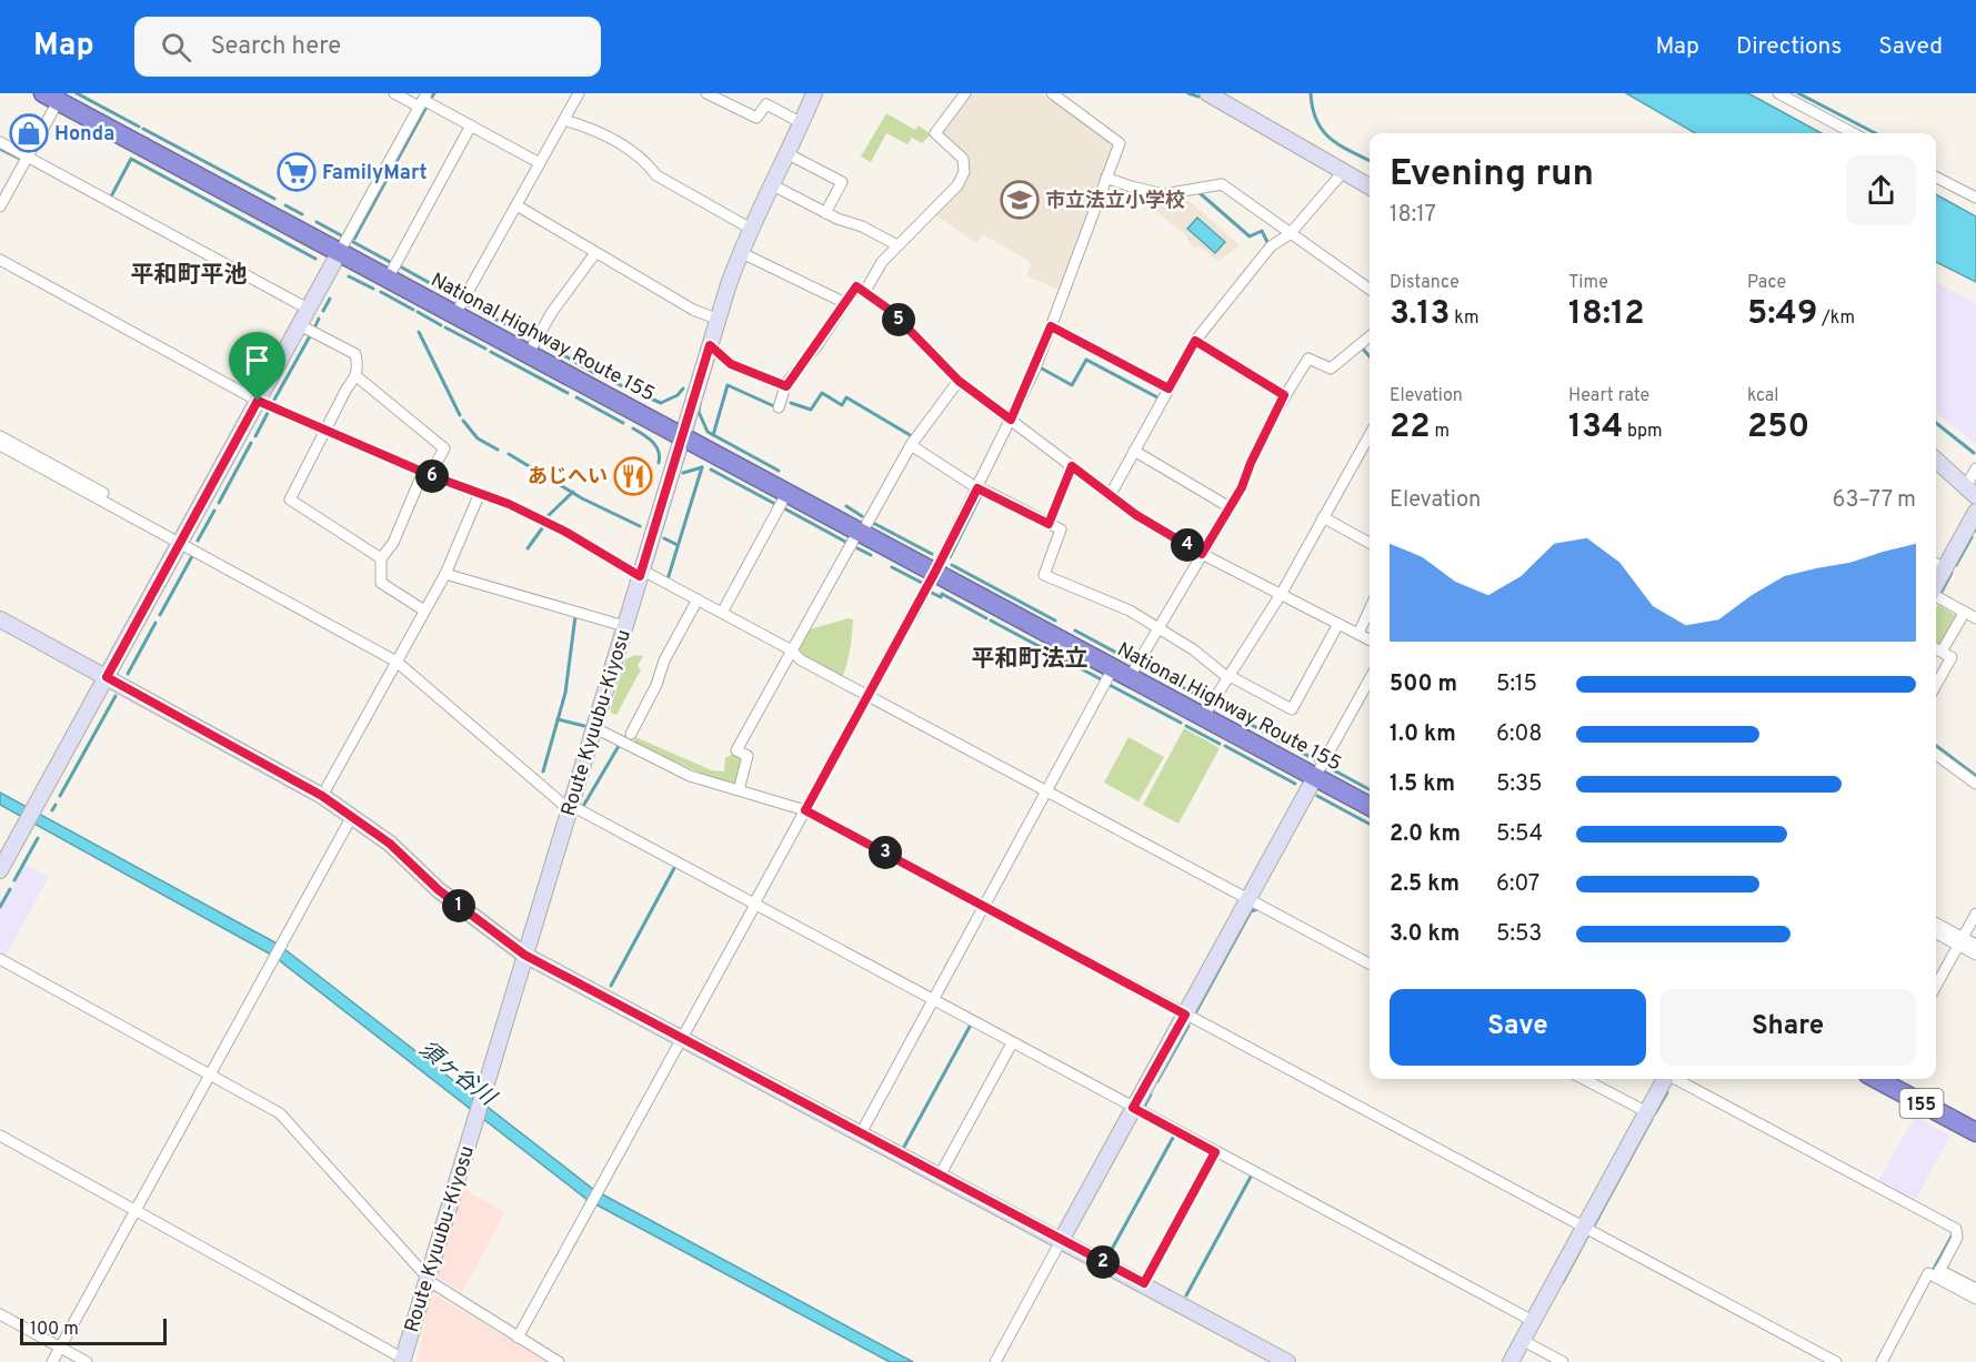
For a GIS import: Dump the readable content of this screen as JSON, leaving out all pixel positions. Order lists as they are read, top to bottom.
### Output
{
  "streets": {
    "highway": ["National Highway Route 155", "155"],
    "street": ["Route Kyuubu-Kiyosu"]
  },
  "crossings": [
    ["National Highway Route 155", "Route Kyuubu-Kiyosu"]
  ],
  "districts": ["平和町平池", "平和町法立"],
  "water": ["須ヶ谷川"],
  "places": {
    "shop": ["Honda"],
    "supermarket": ["FamilyMart"],
    "school or university": ["市立法立小学校"],
    "restaurant": ["あじへい"]
  },
  "scale_bar": "100 m",
  "page": {
    "header": "Map",
    "search": "Search here",
    "nav": ["Map", "Directions", "Saved"],
    "heading": ["Evening run", "18:17"],
    "stats": [
      ["Distance", "3.13 km"],
      ["Time", "18:12"],
      ["Pace", "5:49 /km"],
      ["Elevation", "22 m"],
      ["Heart rate", "134 bpm"],
      ["kcal", "250"]
    ],
    "pins": [
      "5",
      "6",
      "4",
      "3",
      "1",
      "2"
    ],
    "chart": ["Elevation", "63–77 m"],
    "list": [
      {
        "name": "500 m",
        "note": "5:15"
      },
      {
        "name": "1.0 km",
        "note": "6:08"
      },
      {
        "name": "1.5 km",
        "note": "5:35"
      },
      {
        "name": "2.0 km",
        "note": "5:54"
      },
      {
        "name": "2.5 km",
        "note": "6:07"
      },
      {
        "name": "3.0 km",
        "note": "5:53"
      }
    ],
    "buttons": ["Save", "Share"],
    "scale": "100 m"
  }
}
